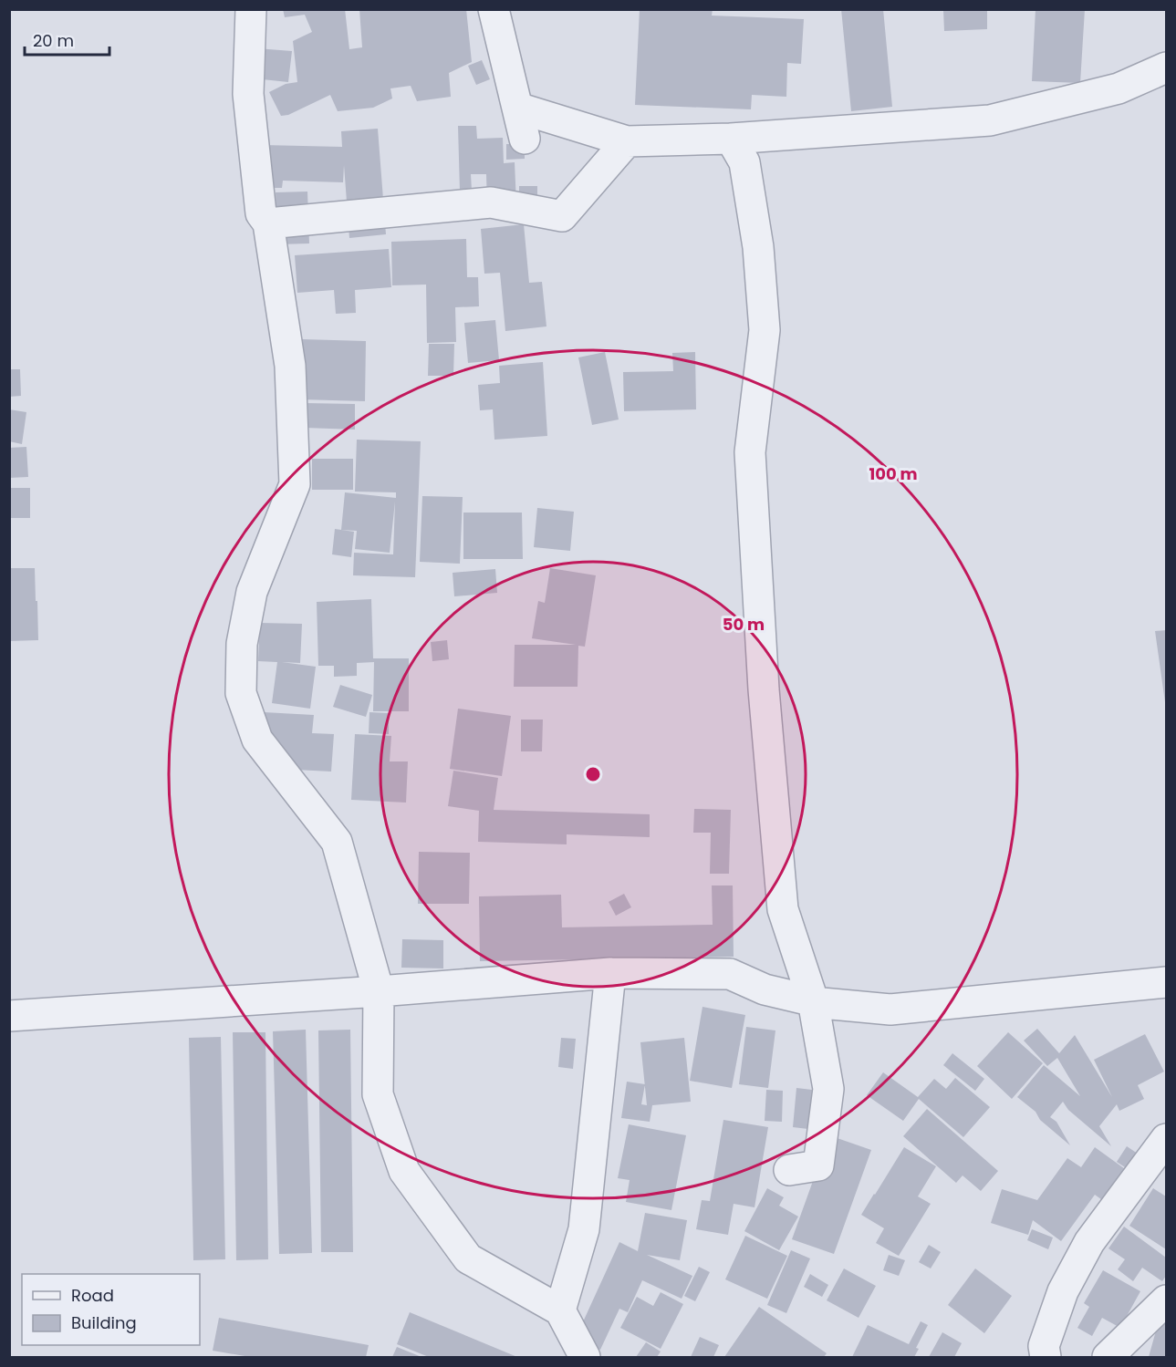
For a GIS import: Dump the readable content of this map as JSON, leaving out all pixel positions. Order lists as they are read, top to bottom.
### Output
{
  "legend": ["Road", "Building"],
  "scale_bar": "20 m",
  "rings": ["100 m", "50 m"]
}
